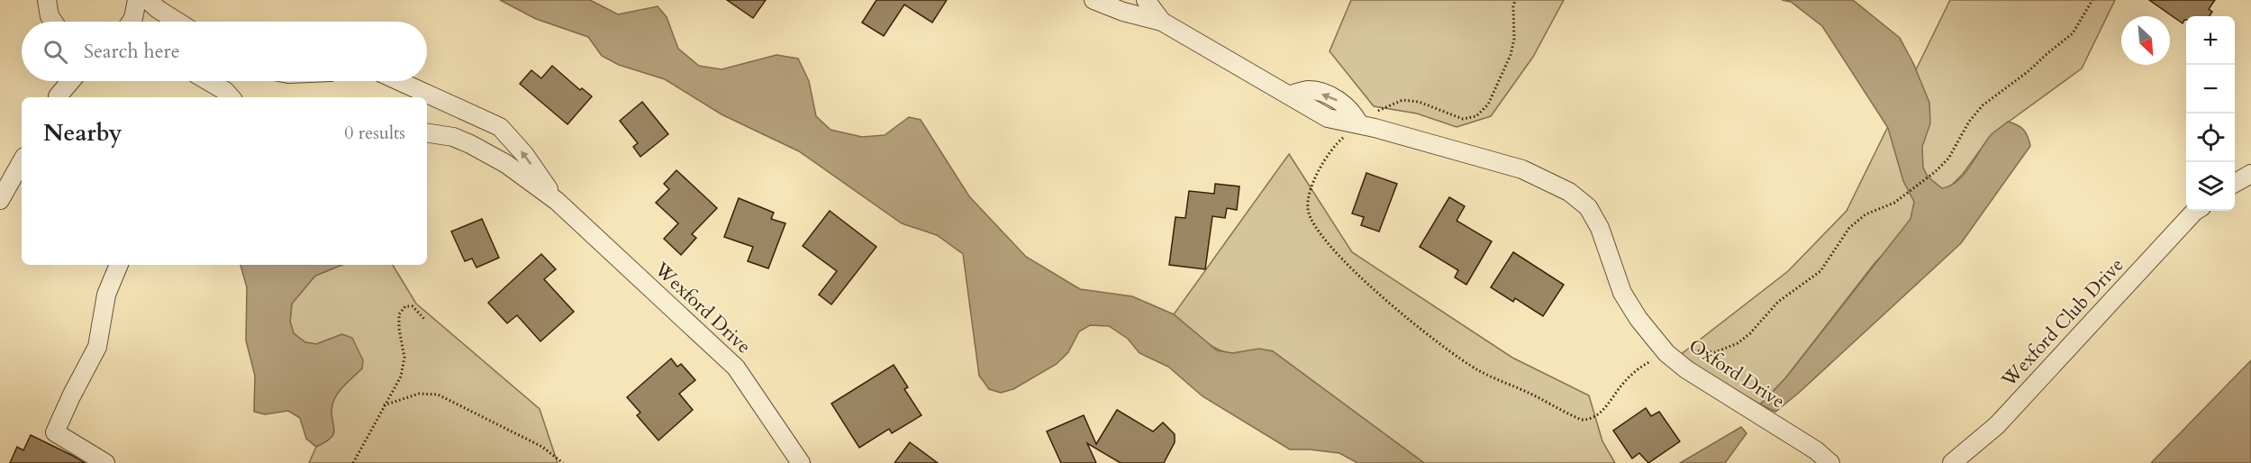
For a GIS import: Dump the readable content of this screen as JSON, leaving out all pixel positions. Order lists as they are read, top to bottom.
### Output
{
  "streets": {
    "street": ["Wexford Drive", "Wexford Club Drive", "Oxford Drive"]
  },
  "north": "bottom right",
  "page": {
    "map_buttons": ["+", "−"],
    "search": "Search here",
    "heading": ["Nearby", "0 results"]
  }
}
